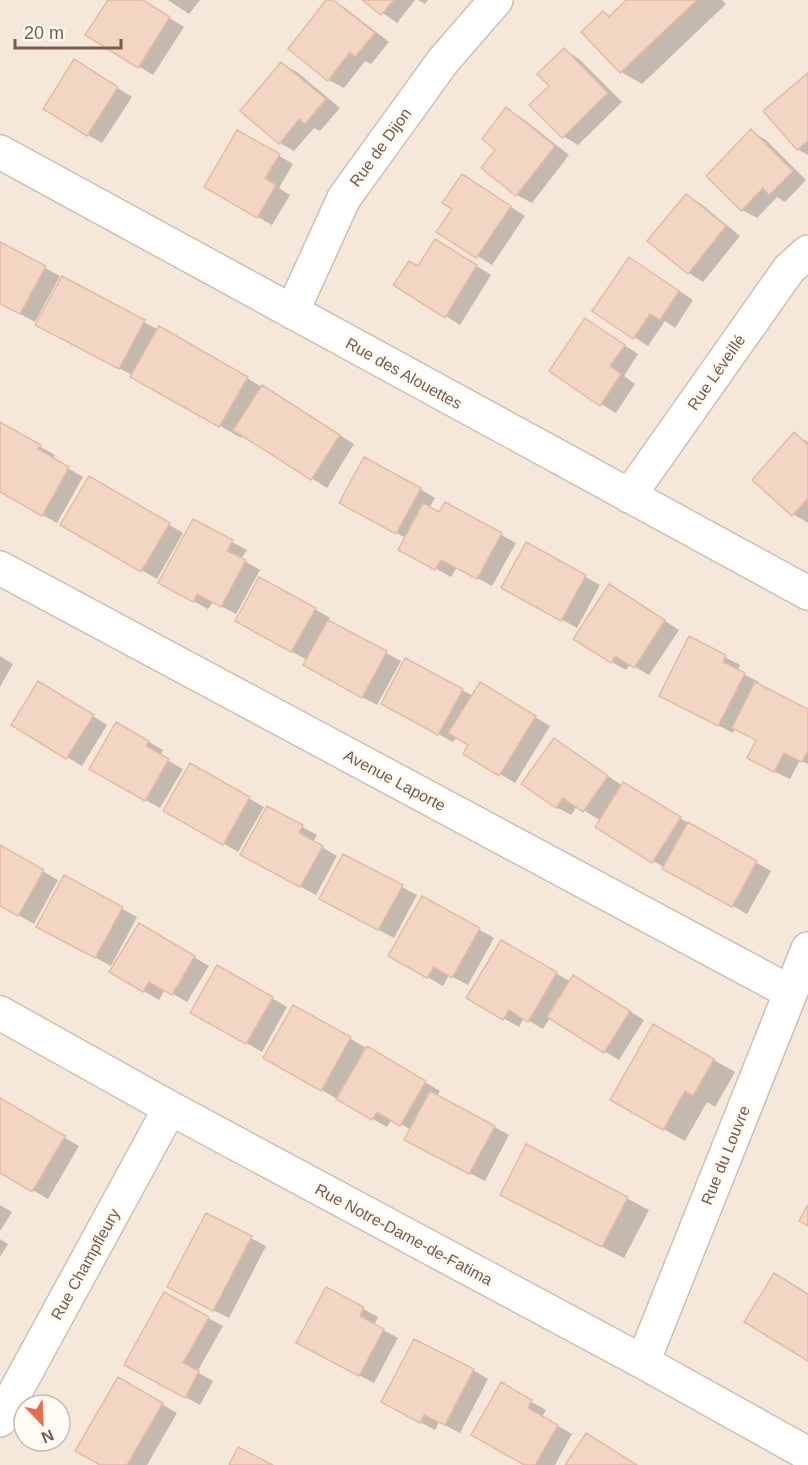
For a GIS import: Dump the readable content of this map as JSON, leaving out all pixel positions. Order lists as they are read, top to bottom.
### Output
{
  "streets": {
    "street": [
      "Rue de Dijon",
      "Rue Léveillé",
      "Rue des Alouettes",
      "Avenue Laporte",
      "Rue du Louvre",
      "Rue Notre-Dame-de-Fatima",
      "Rue Champfleury"
    ]
  },
  "crossings": [
    ["Rue de Dijon", "Rue des Alouettes"],
    ["Rue Léveillé", "Rue des Alouettes"],
    ["Avenue Laporte", "Rue du Louvre"],
    ["Rue du Louvre", "Rue Notre-Dame-de-Fatima"],
    ["Rue Notre-Dame-de-Fatima", "Rue Champfleury"]
  ],
  "scale_bar": "20 m",
  "north": "bottom right"
}
